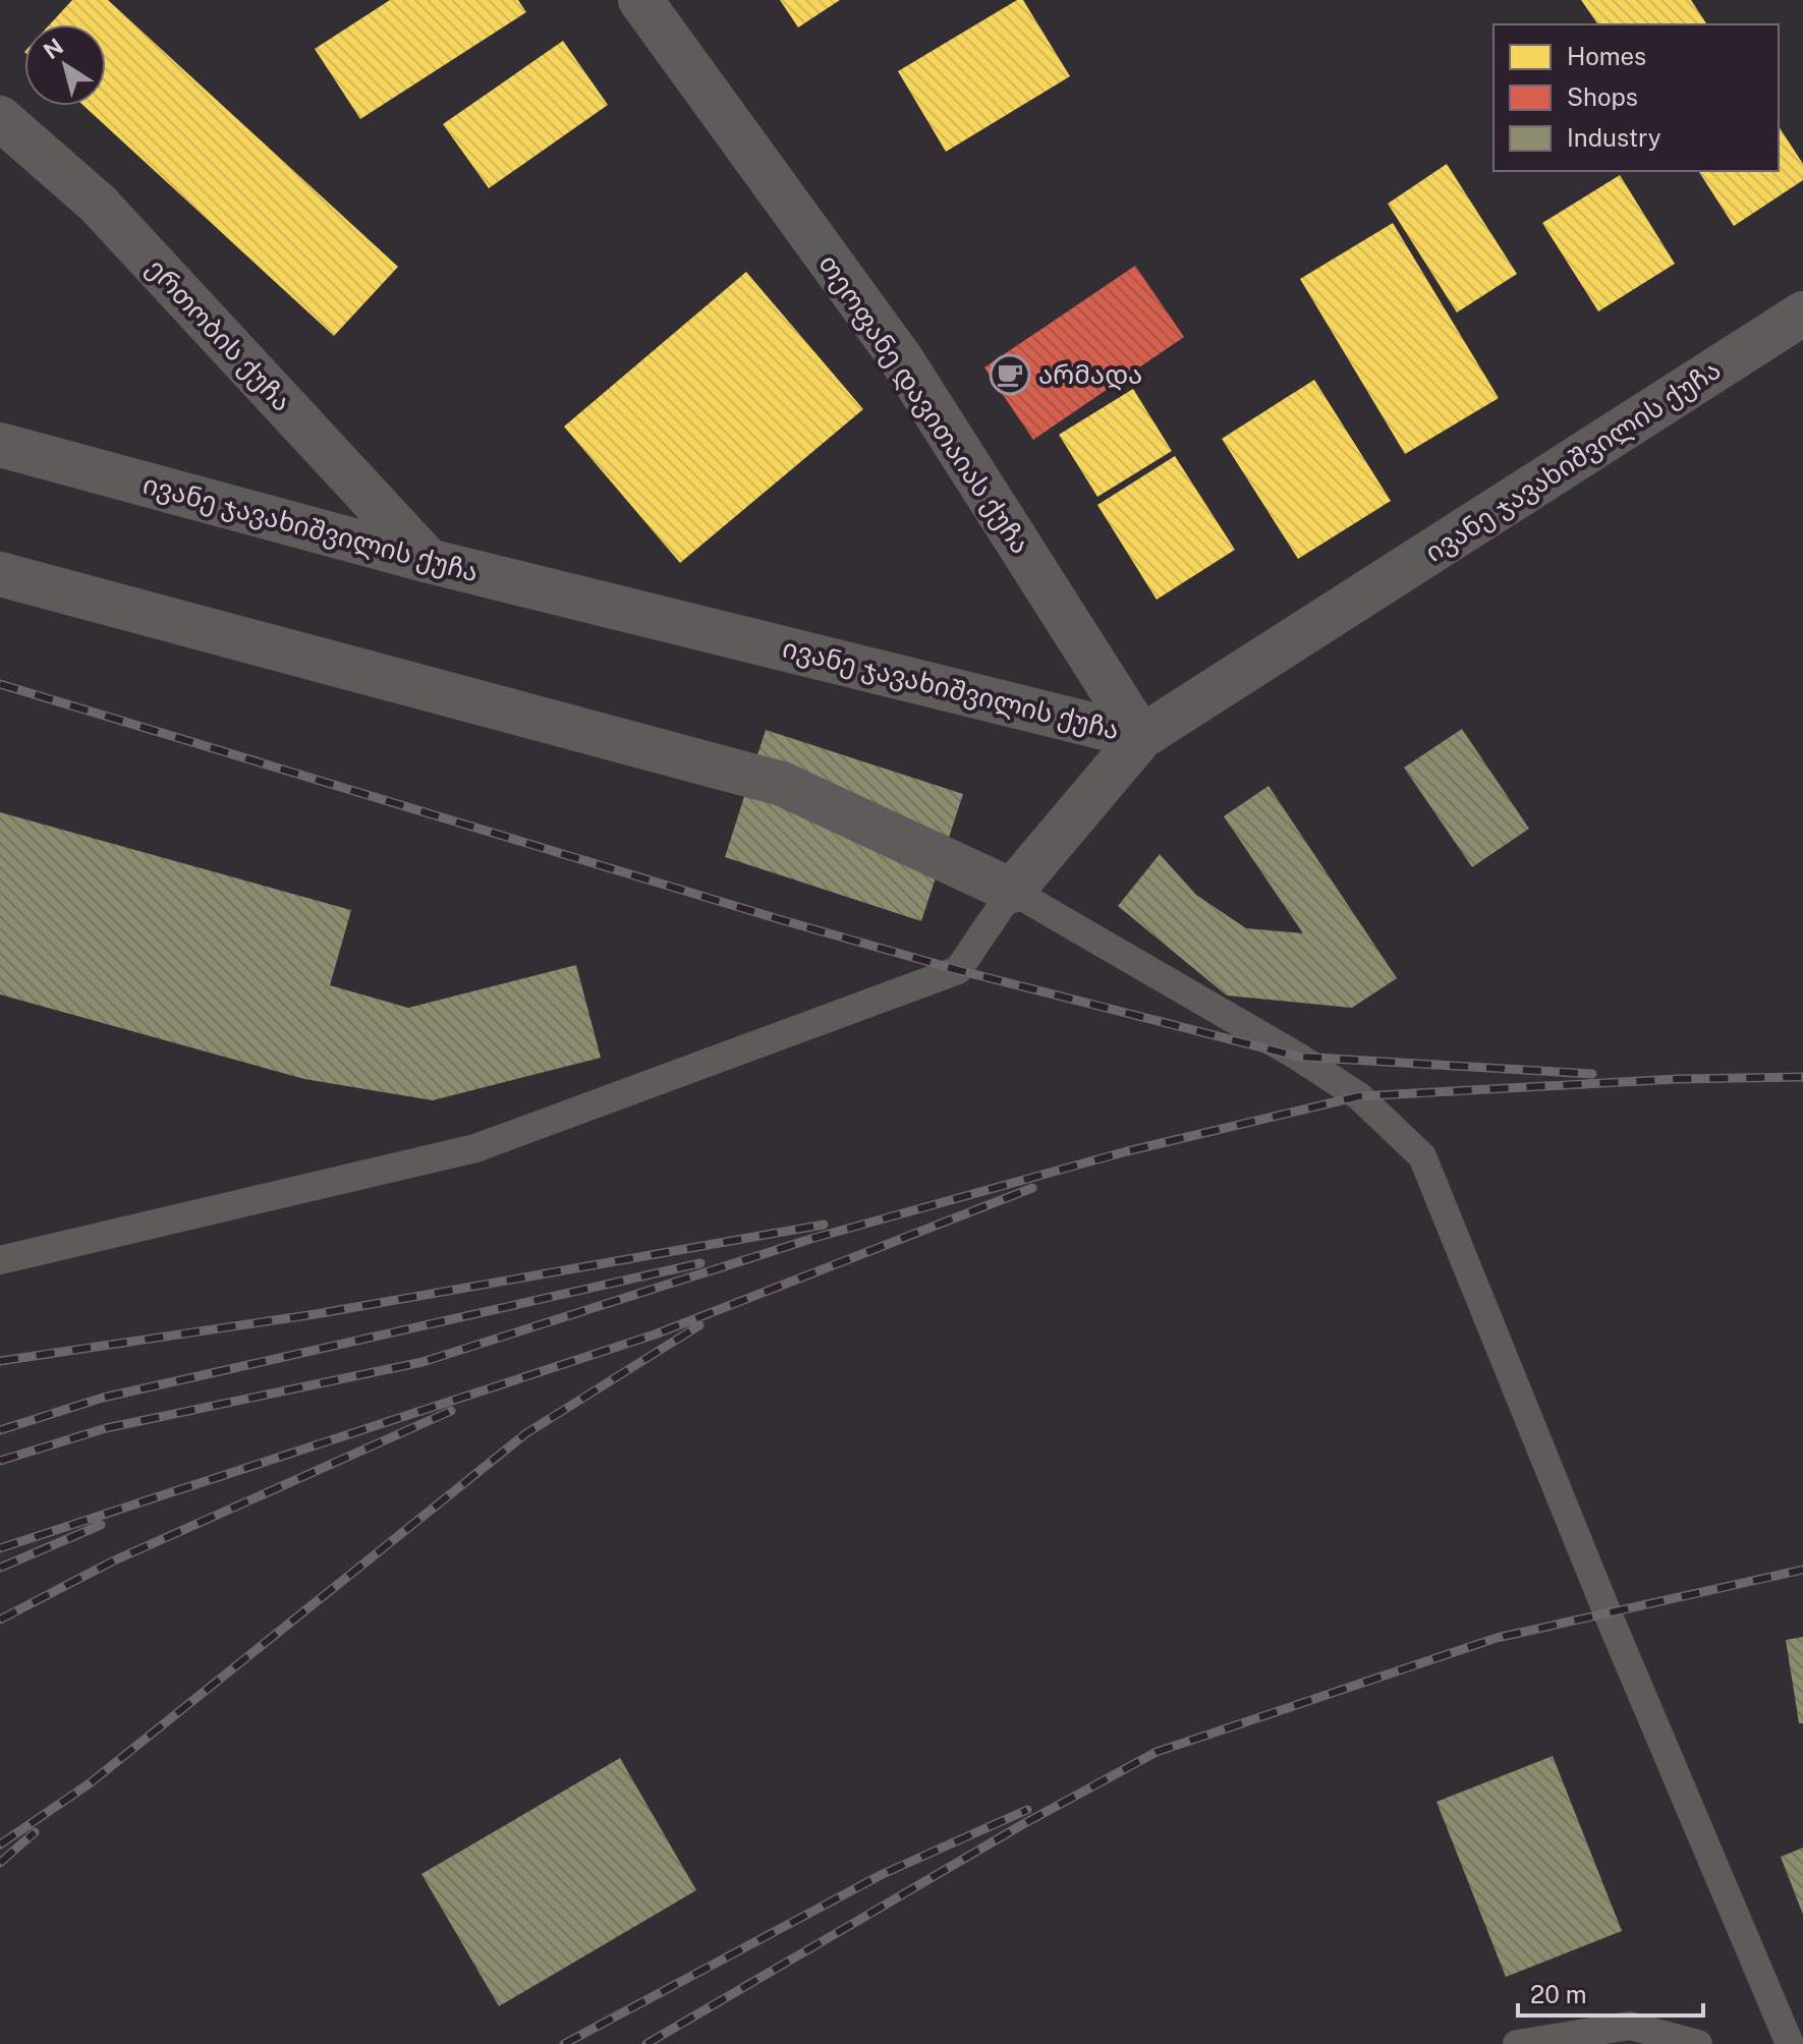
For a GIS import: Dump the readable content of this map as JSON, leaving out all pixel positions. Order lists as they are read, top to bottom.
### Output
{
  "streets": {
    "street": ["ერთობის ქუჩა", "თეოფანე დავითაიას ქუჩა", "ივანე ჯავახიშვილის ქუჩა"]
  },
  "crossings": [
    ["ერთობის ქუჩა", "ივანე ჯავახიშვილის ქუჩა"],
    ["თეოფანე დავითაიას ქუჩა", "ივანე ჯავახიშვილის ქუჩა"]
  ],
  "places": {
    "cafe": ["არმადა"]
  },
  "legend": ["Homes", "Shops", "Industry"],
  "scale_bar": "20 m",
  "north": "top left"
}
